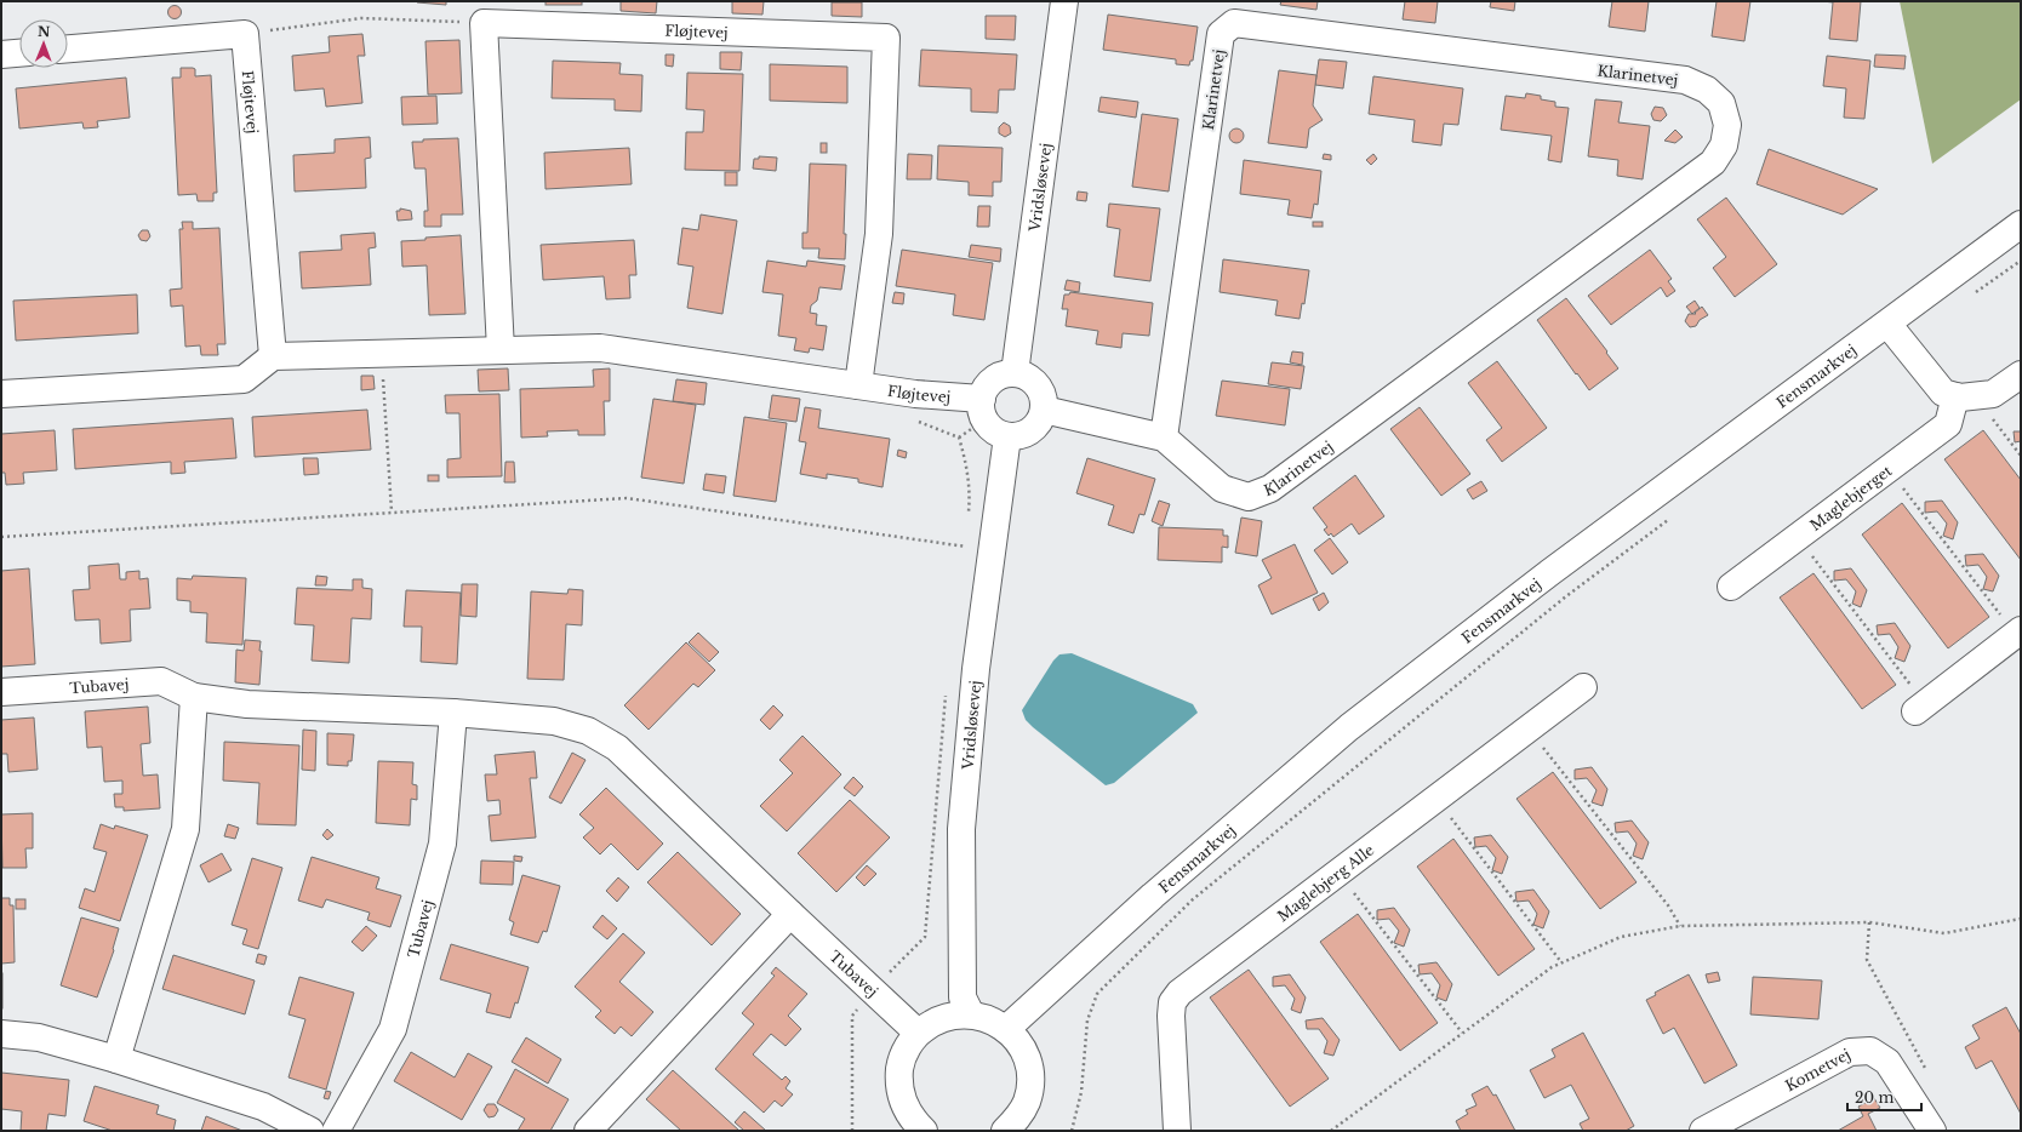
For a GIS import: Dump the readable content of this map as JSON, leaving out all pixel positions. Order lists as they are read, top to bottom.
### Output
{
  "streets": {
    "street": [
      "Fløjtevej",
      "Klarinetvej",
      "Vridsløsevej",
      "Fensmarkvej",
      "Maglebjerget",
      "Tubavej",
      "Maglebjerg Alle",
      "Kometvej"
    ]
  },
  "crossings": [
    ["Fløjtevej", "Klarinetvej"],
    ["Fløjtevej", "Vridsløsevej"],
    ["Klarinetvej", "Vridsløsevej"]
  ],
  "scale_bar": "20 m",
  "north": "top"
}
